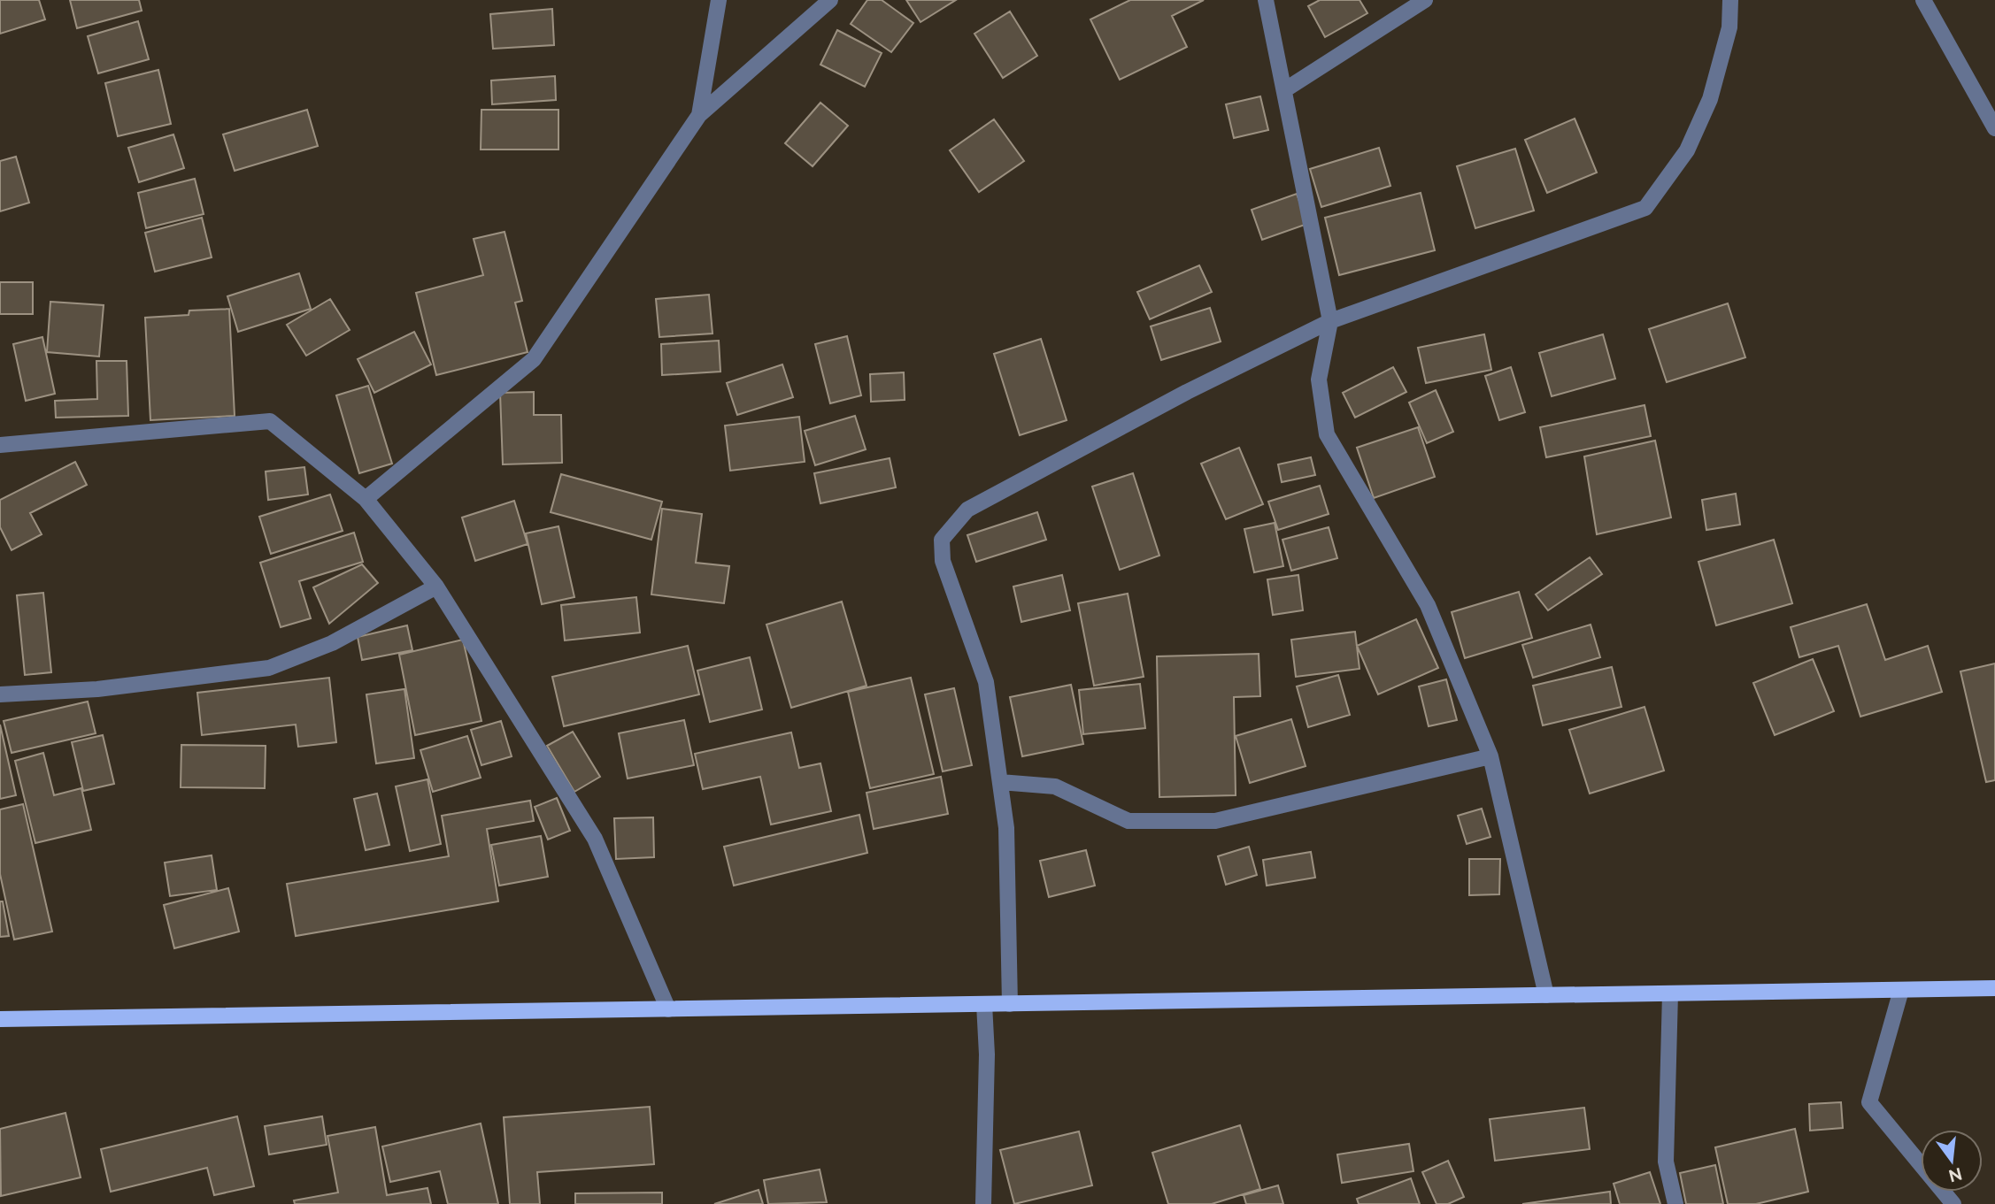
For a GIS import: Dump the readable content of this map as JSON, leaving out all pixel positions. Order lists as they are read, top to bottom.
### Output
{
  "north": "bottom"
}
